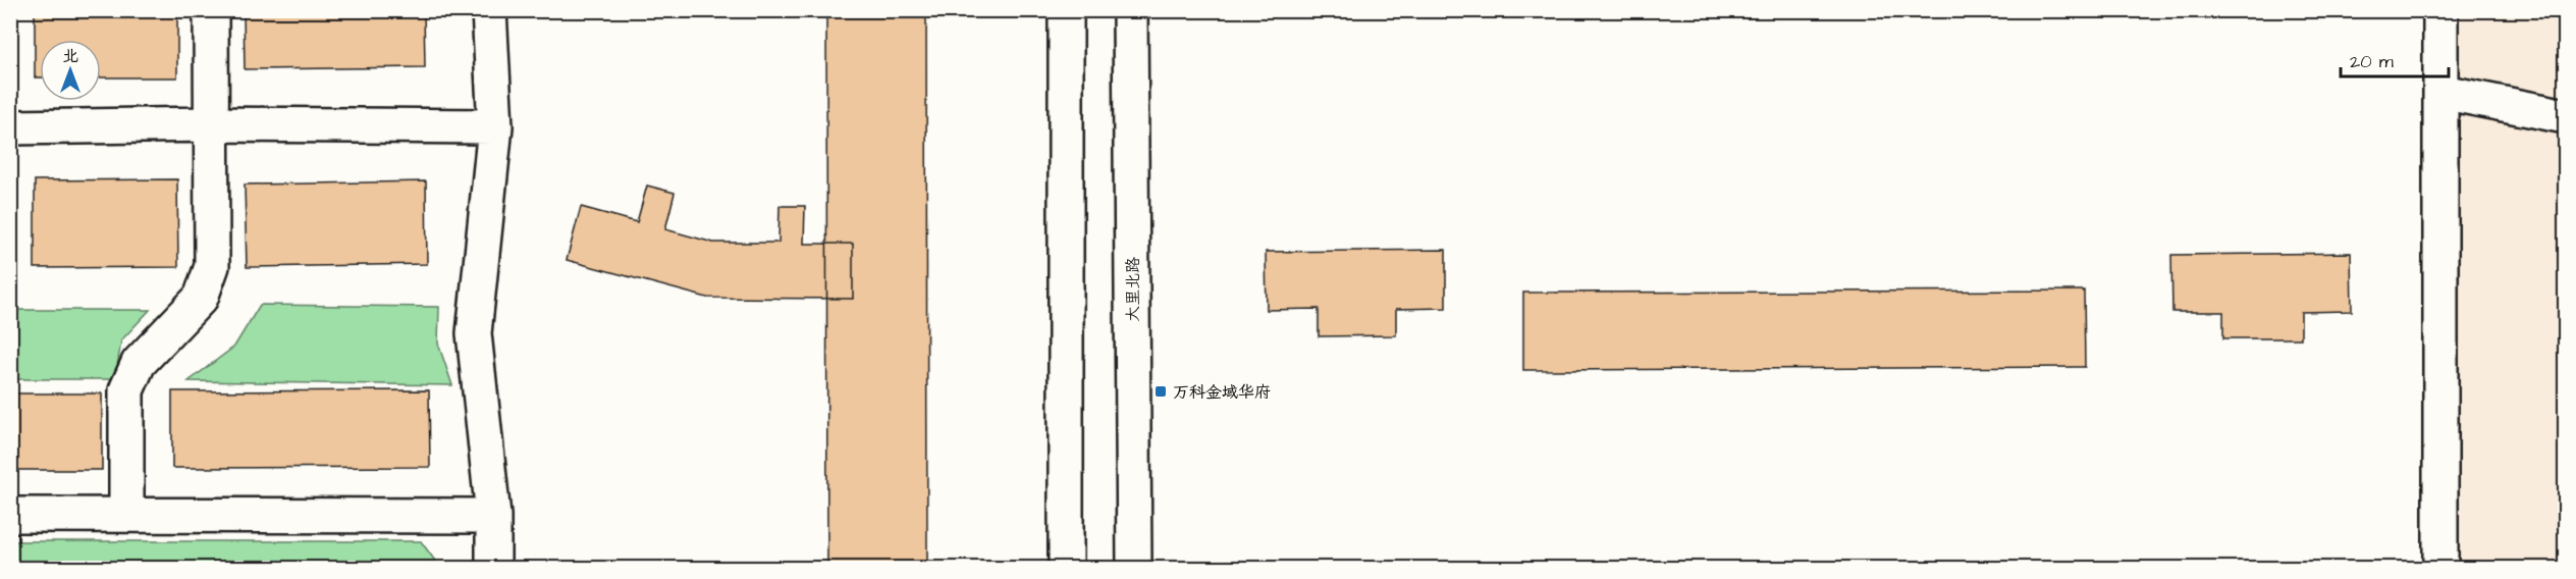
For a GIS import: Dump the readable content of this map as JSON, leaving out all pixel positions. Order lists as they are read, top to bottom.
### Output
{
  "streets": {
    "main road": ["大里北路"]
  },
  "places": {
    "transit": ["万科金域华府"]
  },
  "scale_bar": "20 m",
  "north": "top"
}
